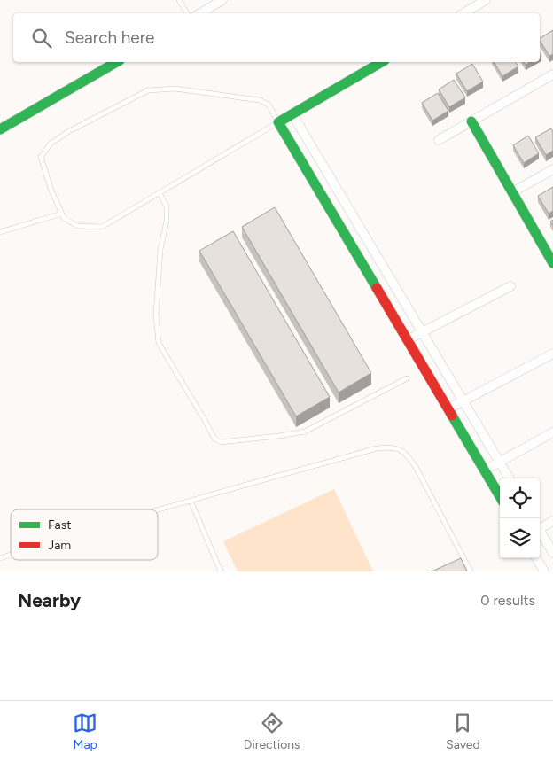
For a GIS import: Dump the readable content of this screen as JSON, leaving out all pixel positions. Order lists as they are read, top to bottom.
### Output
{
  "legend": ["Fast", "Jam"],
  "page": {
    "search": "Search here",
    "heading": ["Nearby", "0 results"],
    "nav": ["Map", "Directions", "Saved"]
  }
}
